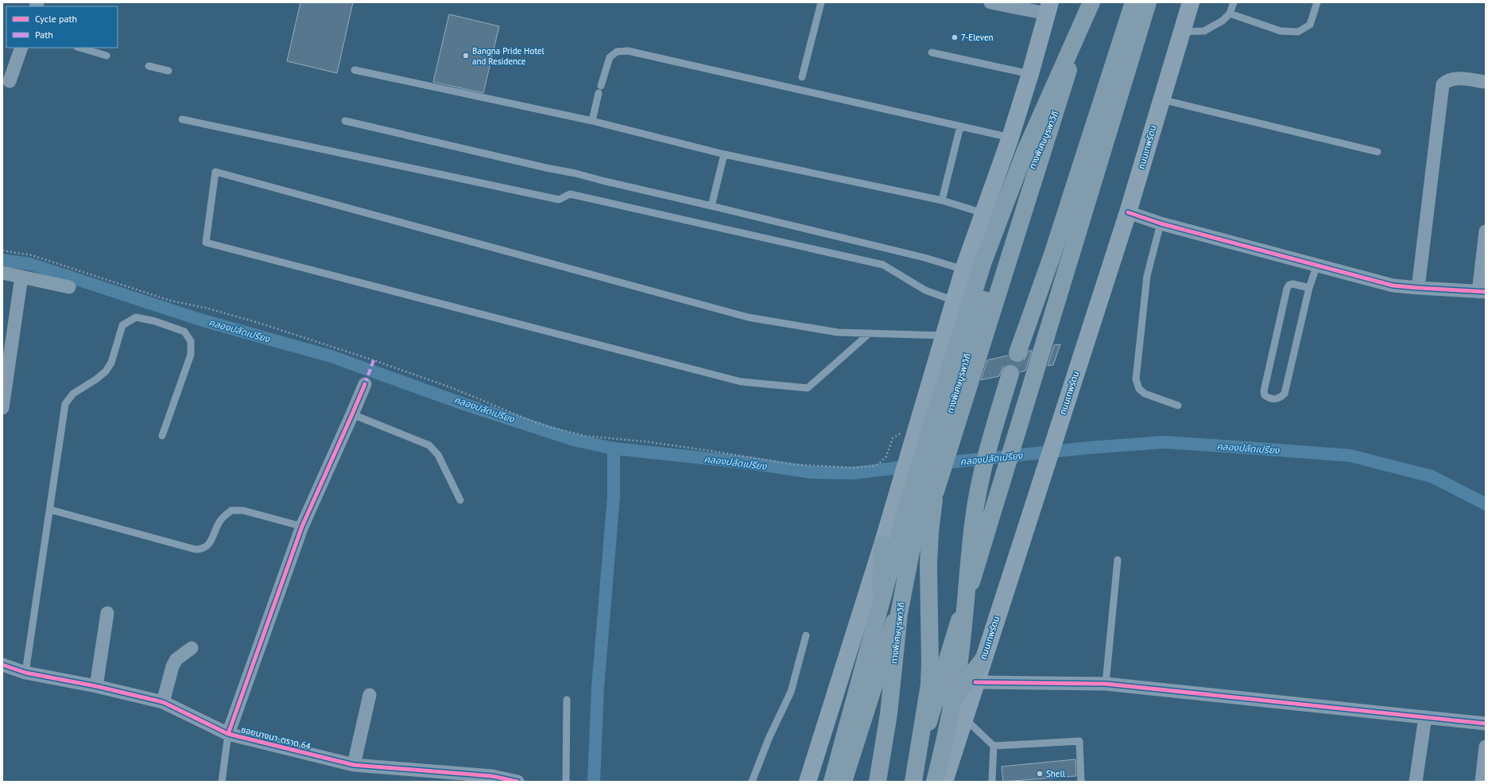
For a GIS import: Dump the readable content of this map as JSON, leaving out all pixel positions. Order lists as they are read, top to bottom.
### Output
{
  "streets": {
    "highway": ["ทางพิเศษบูรพาวิถี"],
    "main road": ["ถนนเทพรัตน"],
    "street": ["ซอยบางนา-ตราด 64"]
  },
  "water": ["คลองปลัดเปรียง"],
  "places": ["7-Eleven", "Bangna Pride Hotel and Residence", "Shell"],
  "legend": ["Cycle path", "Path"]
}
